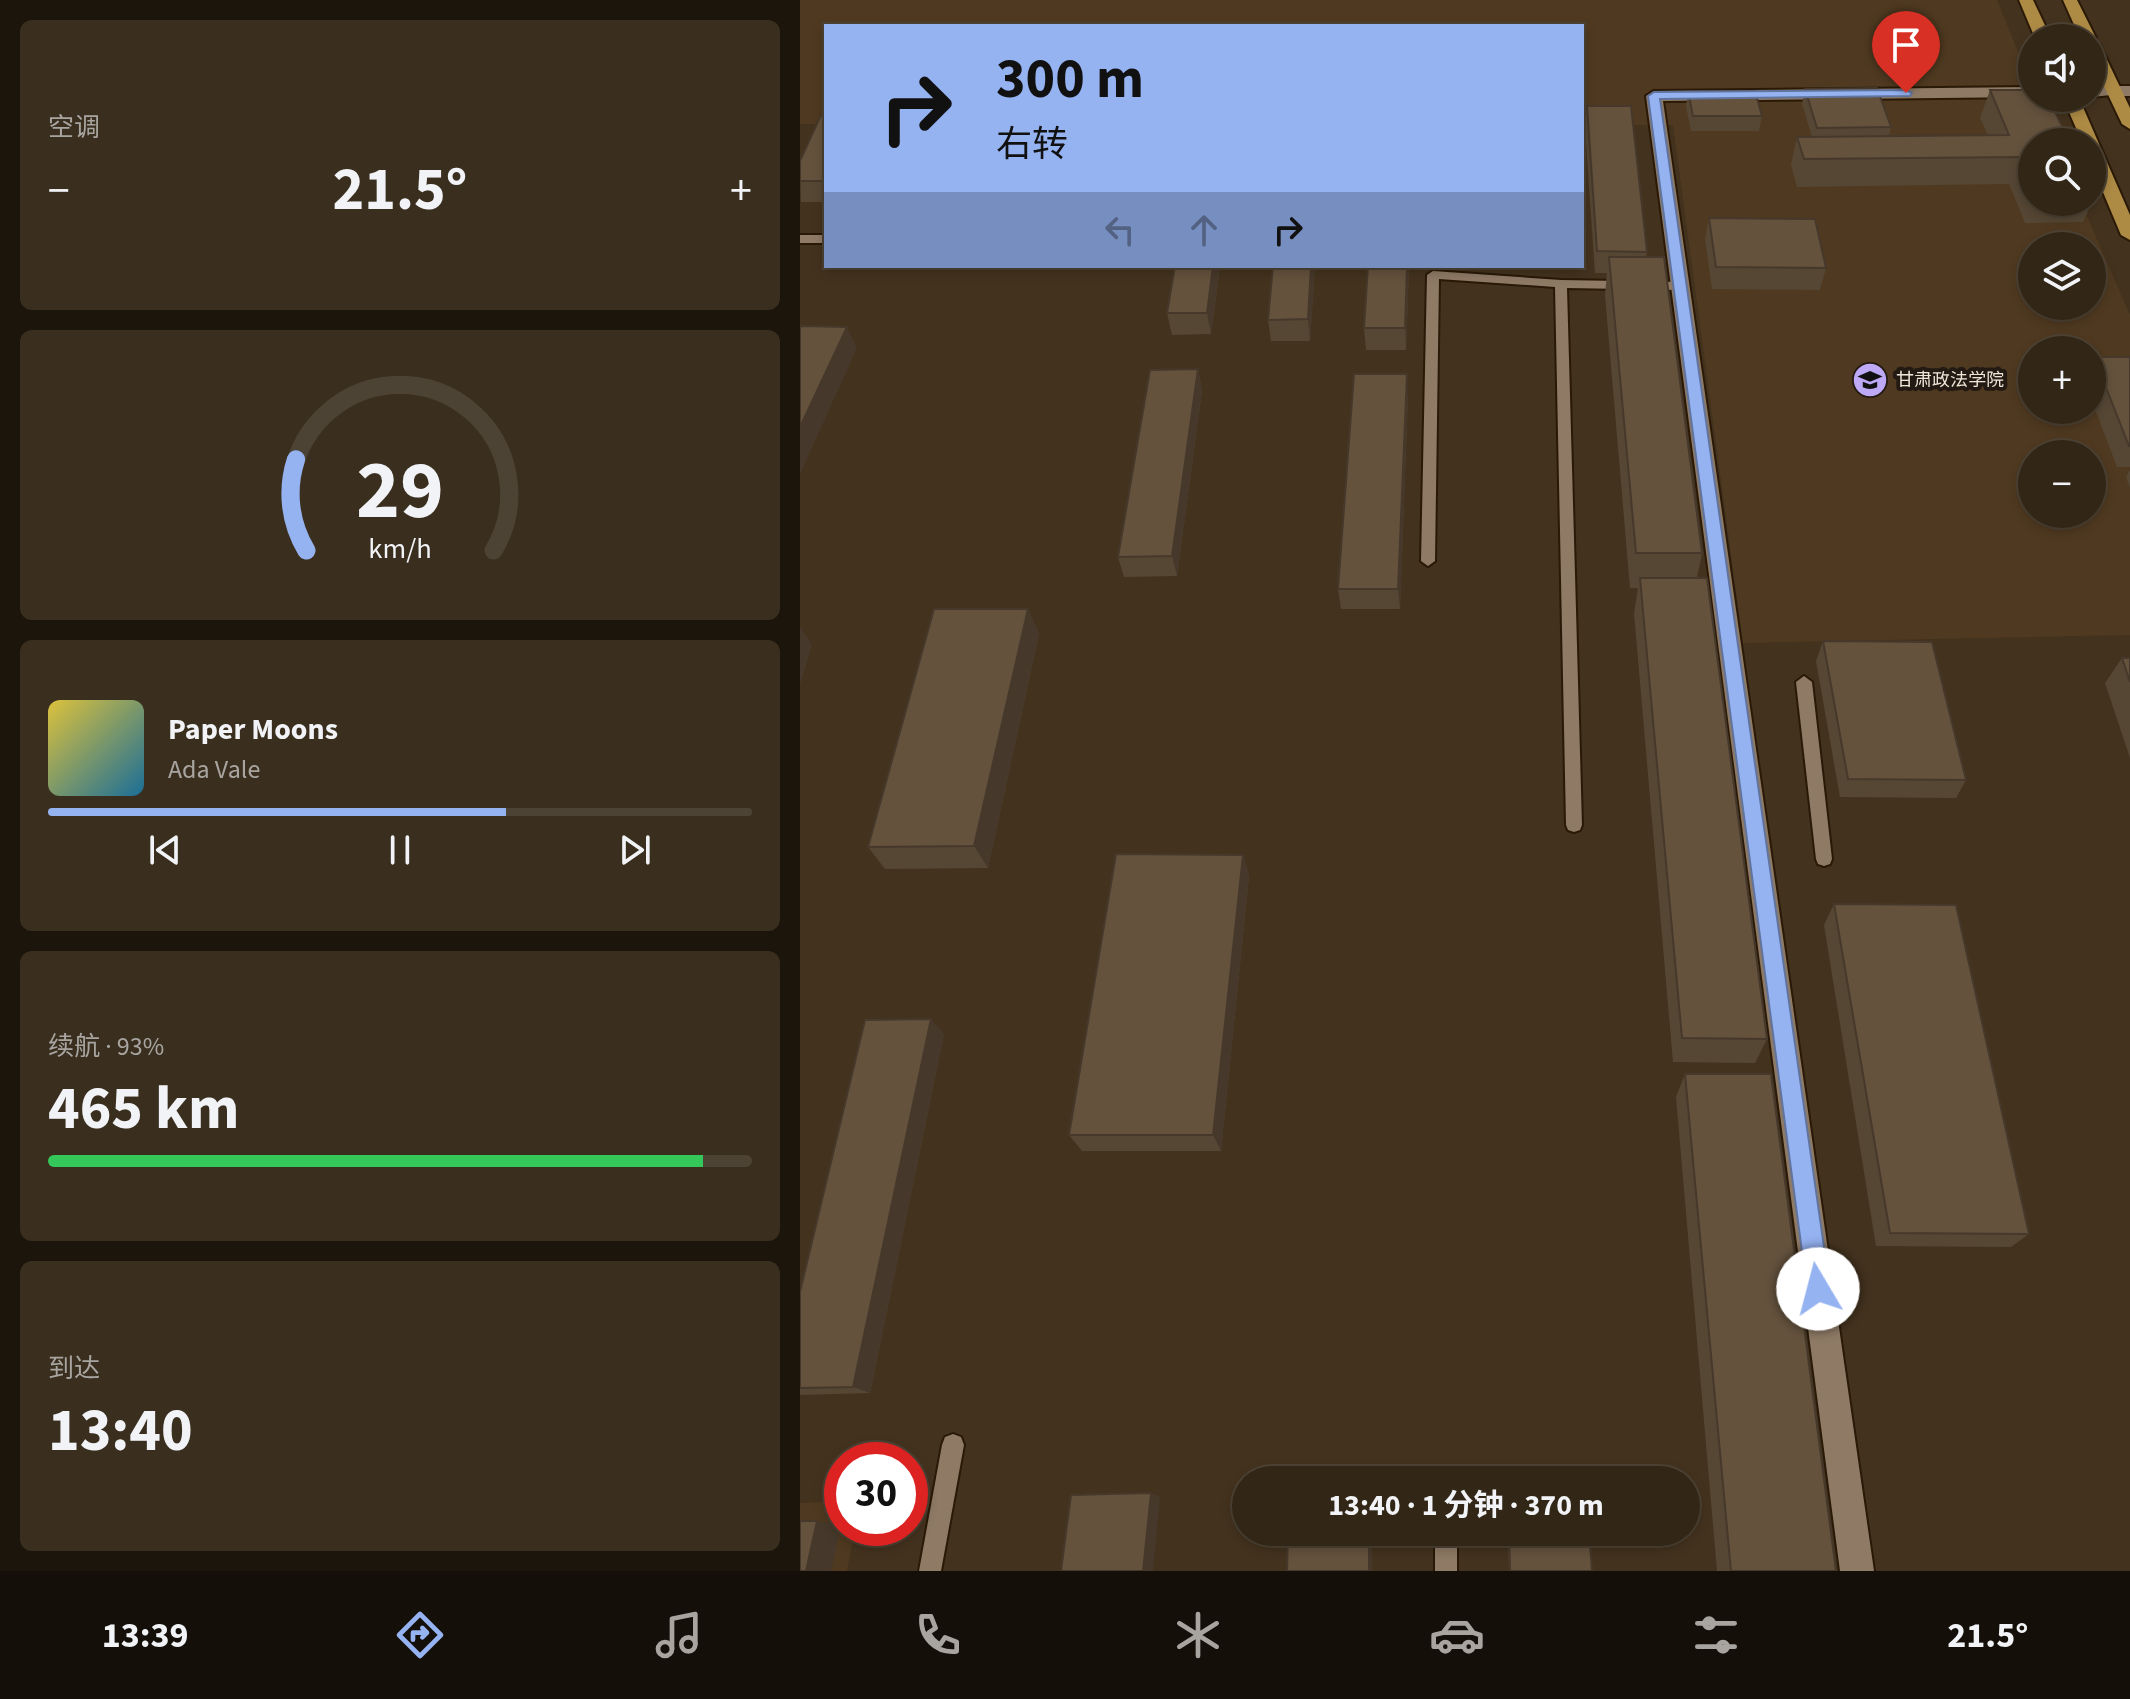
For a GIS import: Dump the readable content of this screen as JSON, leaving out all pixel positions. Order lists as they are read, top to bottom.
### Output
{
  "places": {
    "school or university": ["甘肃政法学院"]
  },
  "page": {
    "tile": [
      "空调",
      ["续航 · 93%", "465 km"],
      ["到达", "13:40"]
    ],
    "map_buttons": ["+", "−"],
    "turn": ["300 m", "右转"],
    "heat": ["−", "21.5°", "+"],
    "song": ["Paper Moons", "Ada Vale"],
    "limit": "30",
    "trip": "13:40 · 1 分钟 · 370 m",
    "tabs": ["13:39", "21.5°"],
    "gauge": ["29", "km/h"]
  }
}
